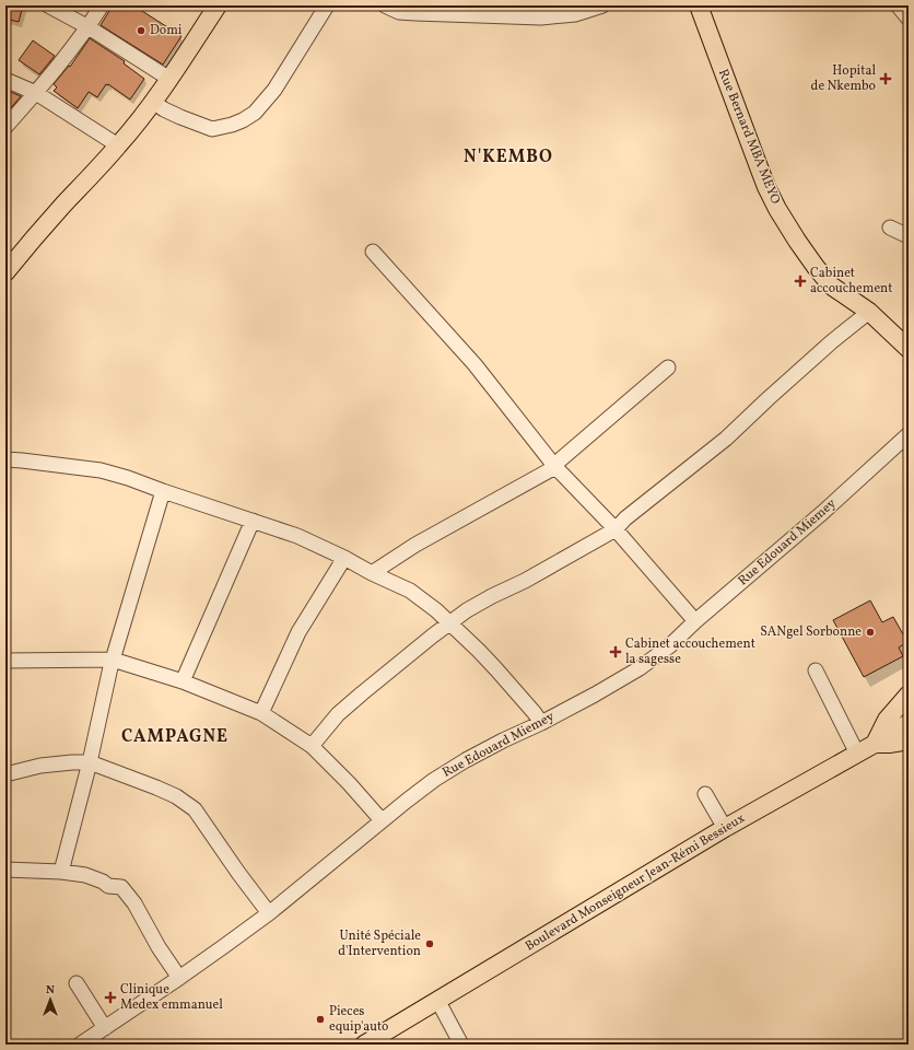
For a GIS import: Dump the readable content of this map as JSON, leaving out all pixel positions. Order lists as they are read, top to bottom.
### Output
{
  "streets": {
    "main road": ["Rue Bernard MBA MEYO", "Boulevard Monseigneur Jean-Rémi Bessieux"],
    "street": ["Rue Edouard Miemey"]
  },
  "districts": ["N'KEMBO", "CAMPAGNE"],
  "places": {
    "other": [
      "Domi",
      "SANgel Sorbonne",
      "Unité Spéciale d'Intervention",
      "Pieces equip'auto"
    ],
    "health": [
      "Hopital de Nkembo",
      "Cabinet accouchement",
      "Cabinet accouchement la sagesse",
      "Clinique Medex emmanuel"
    ]
  },
  "north": "top"
}
